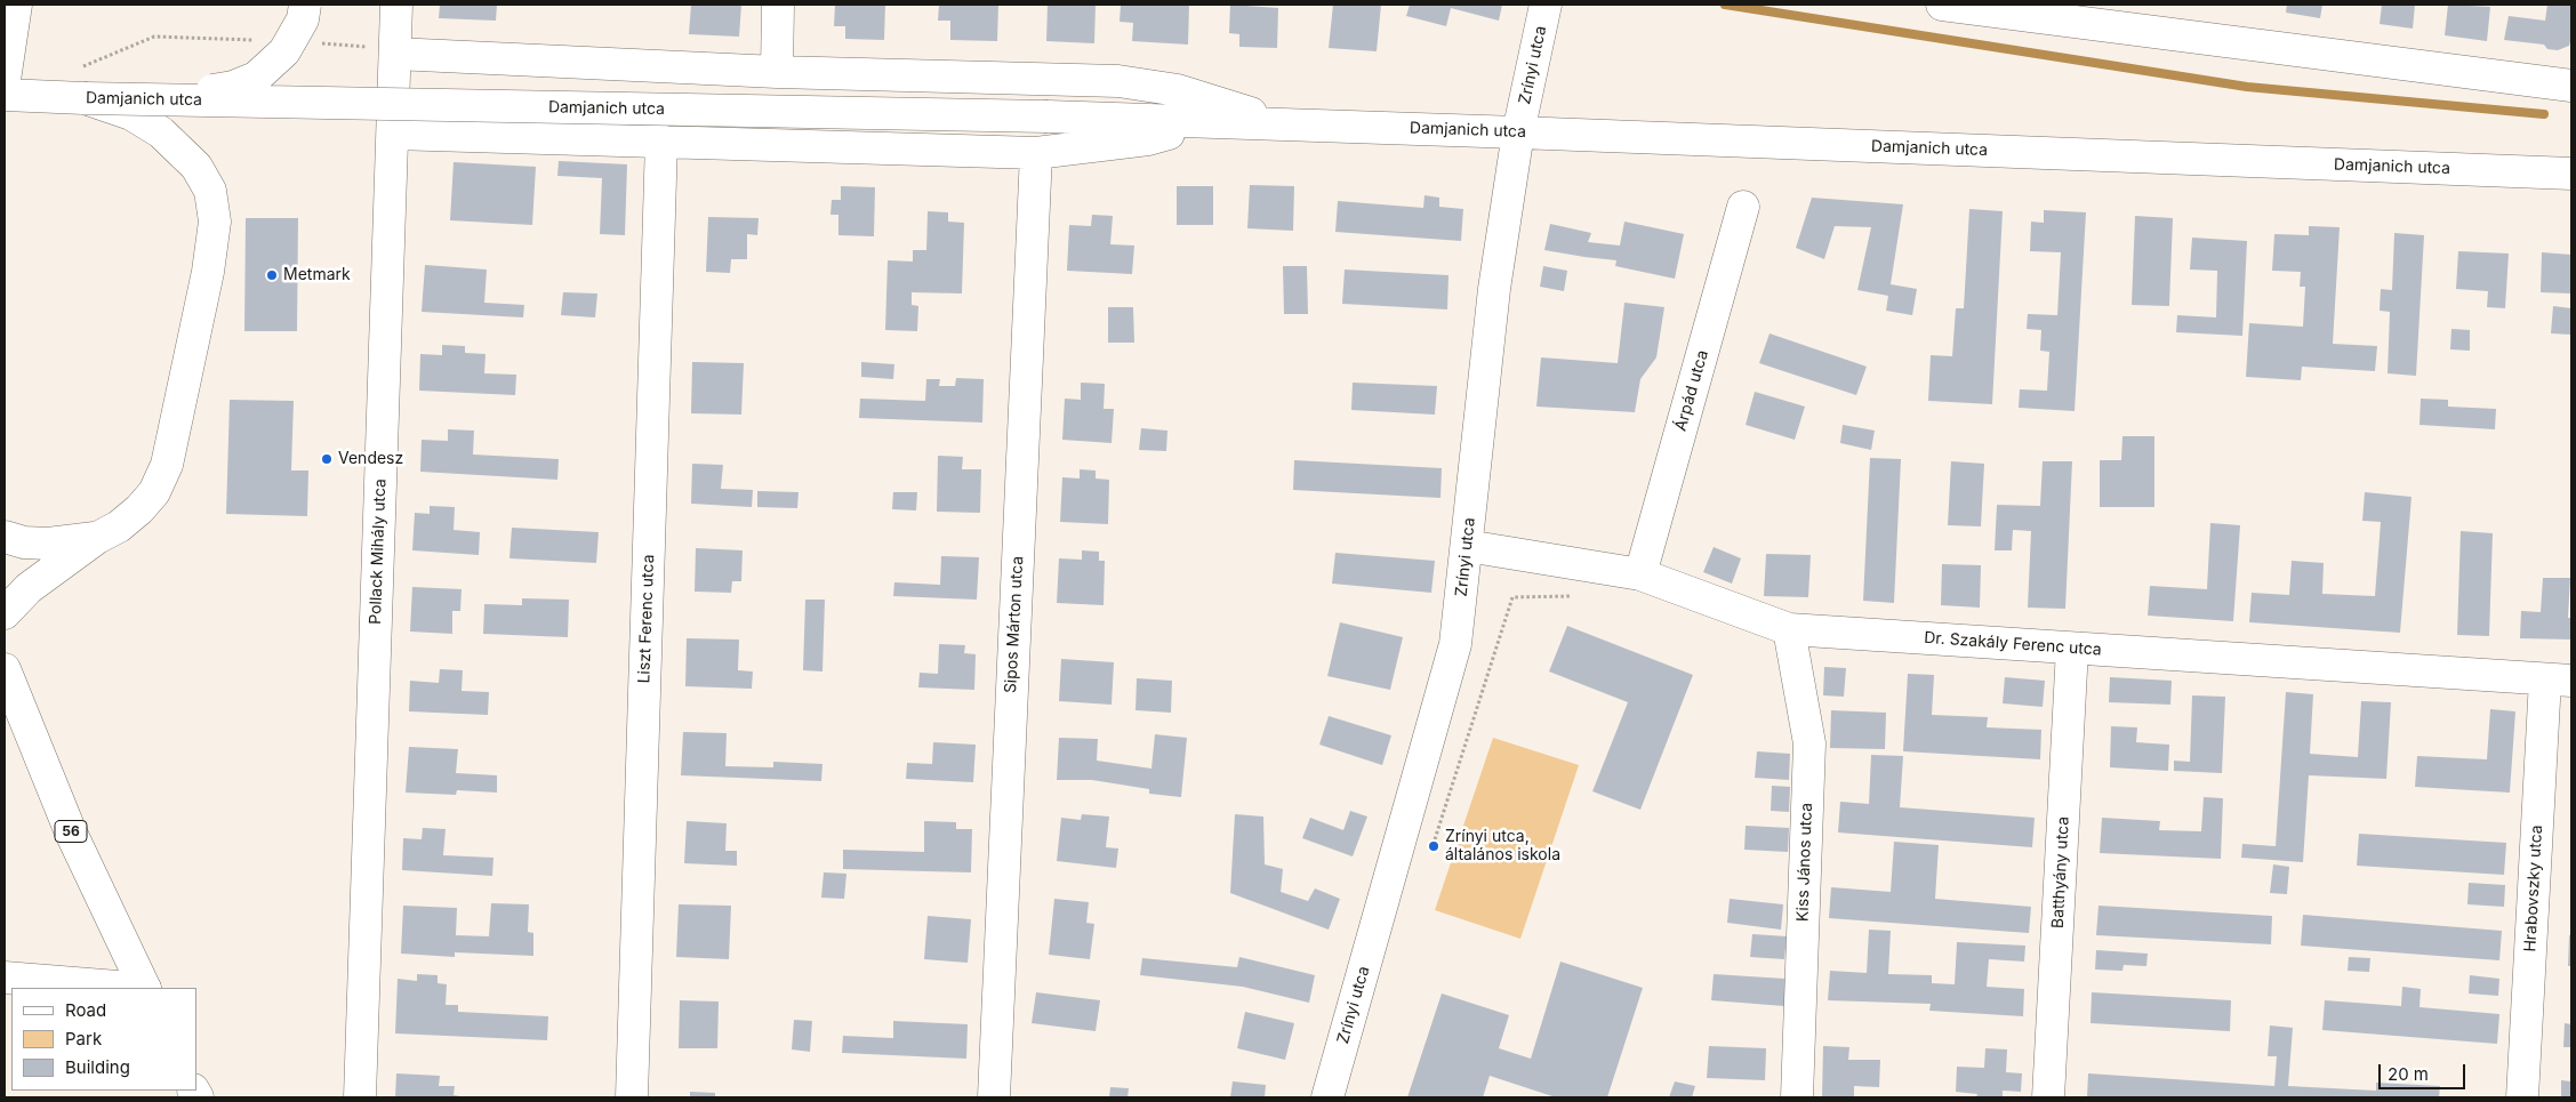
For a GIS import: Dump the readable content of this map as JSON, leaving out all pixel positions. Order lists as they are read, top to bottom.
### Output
{
  "streets": {
    "street": [
      "Zrínyi utca",
      "Damjanich utca",
      "Árpád utca",
      "Pollack Mihály utca",
      "Liszt Ferenc utca",
      "Sipos Márton utca",
      "Dr. Szakály Ferenc utca",
      "56",
      "Kiss János utca",
      "Batthyány utca",
      "Hrabovszky utca"
    ]
  },
  "crossings": [
    ["Zrínyi utca", "Damjanich utca"],
    ["Zrínyi utca", "Dr. Szakály Ferenc utca"],
    ["Damjanich utca", "Pollack Mihály utca"],
    ["Damjanich utca", "Liszt Ferenc utca"],
    ["Damjanich utca", "Sipos Márton utca"],
    ["Árpád utca", "Dr. Szakály Ferenc utca"],
    ["Dr. Szakály Ferenc utca", "Kiss János utca"],
    ["Dr. Szakály Ferenc utca", "Batthyány utca"],
    ["Dr. Szakály Ferenc utca", "Hrabovszky utca"]
  ],
  "places": ["Metmark", "Vendesz", "Zrínyi utca, általános iskola"],
  "legend": ["Road", "Park", "Building"],
  "scale_bar": "20 m"
}
